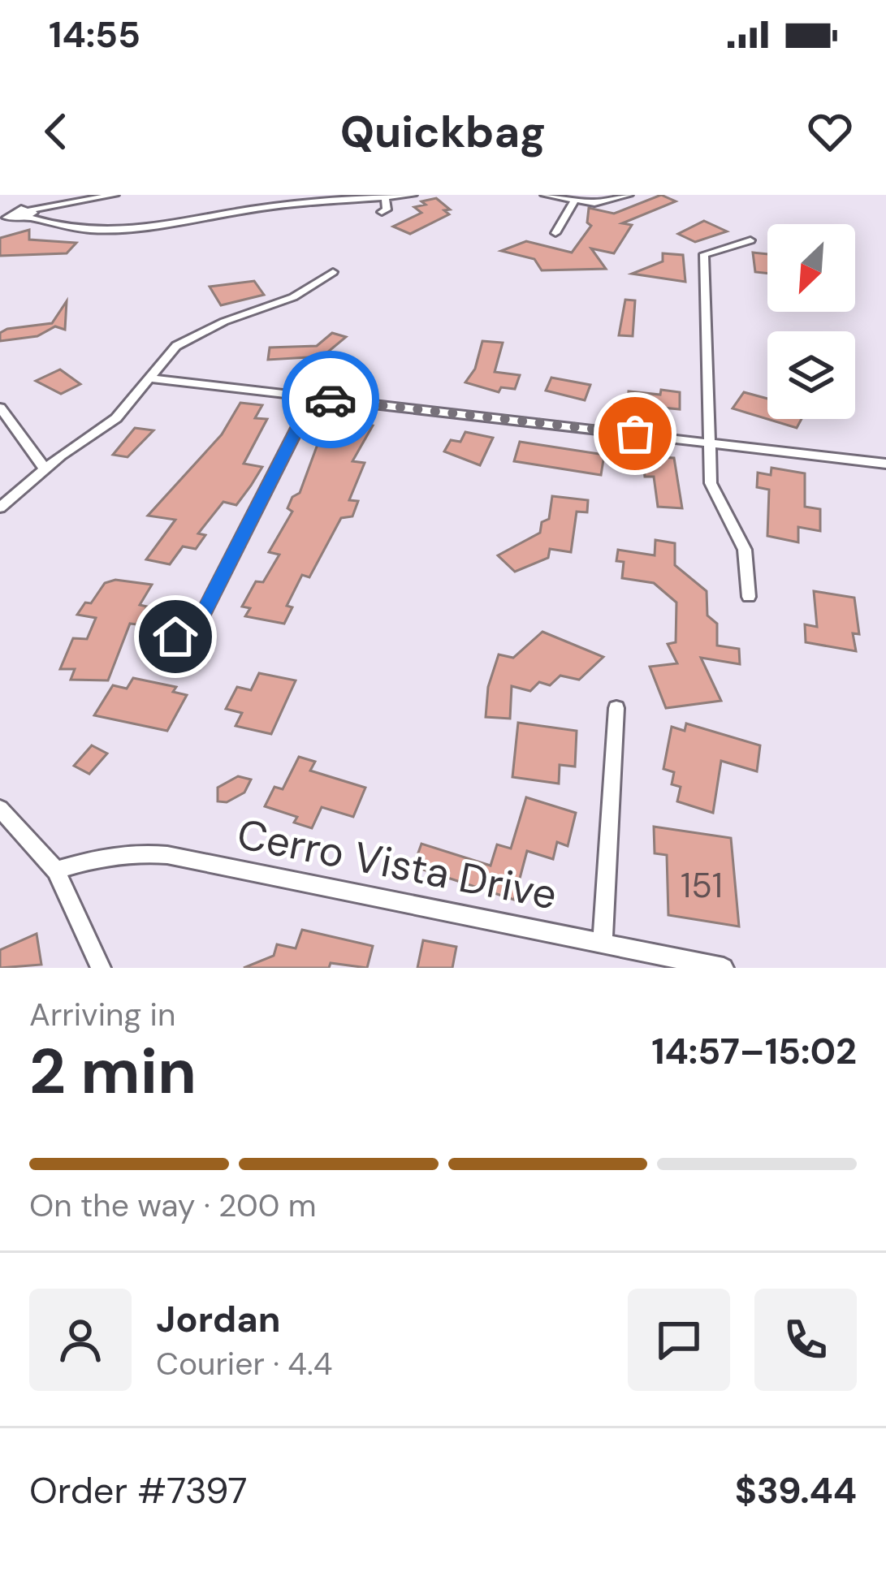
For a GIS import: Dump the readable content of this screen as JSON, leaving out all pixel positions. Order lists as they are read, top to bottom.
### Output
{
  "streets": {
    "street": ["Cerro Vista Drive"]
  },
  "house_numbers": ["151"],
  "north": "bottom left",
  "page": {
    "status": "14:55",
    "header": "Quickbag",
    "heading": ["2 min", "Arriving in", "14:57–15:02"],
    "panel": [
      "Jordan",
      "Courier · 4.4",
      "Order #7397",
      "$39.44"
    ],
    "bar": "On the way · 200 m"
  }
}
